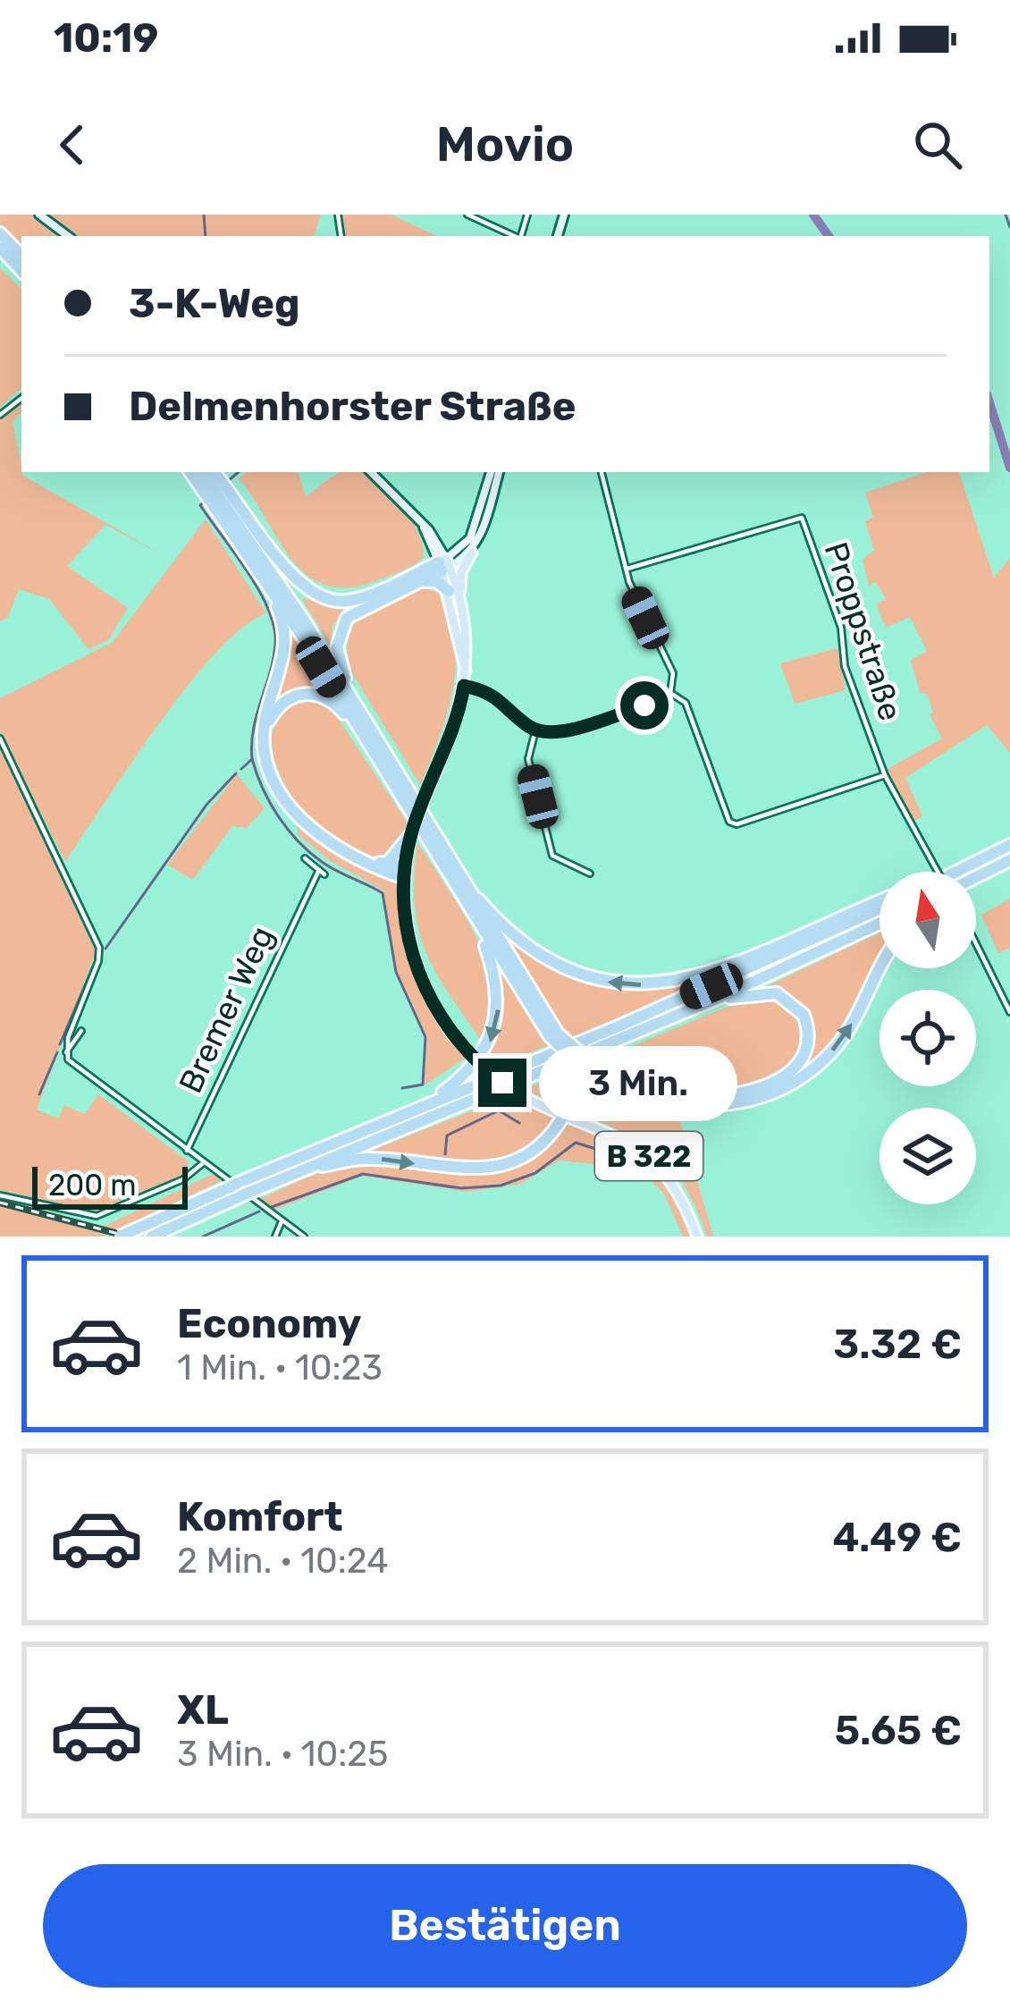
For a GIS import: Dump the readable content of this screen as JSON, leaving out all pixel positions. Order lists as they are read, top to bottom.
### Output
{
  "streets": {
    "main road": ["B 322"],
    "street": ["Proppstraße", "Bremer Weg"]
  },
  "scale_bar": "200 m",
  "north": "top",
  "page": {
    "status": "10:19",
    "header": "Movio",
    "banner": ["3-K-Weg", "Delmenhorster Straße"],
    "bubble": "3 Min.",
    "scale": "200 m",
    "list": [
      {
        "name": "Economy",
        "note": "1 Min. · 10:23",
        "value": "3.32 €"
      },
      {
        "name": "Komfort",
        "note": "2 Min. · 10:24",
        "value": "4.49 €"
      },
      {
        "name": "XL",
        "note": "3 Min. · 10:25",
        "value": "5.65 €"
      }
    ],
    "buttons": "Bestätigen"
  }
}
